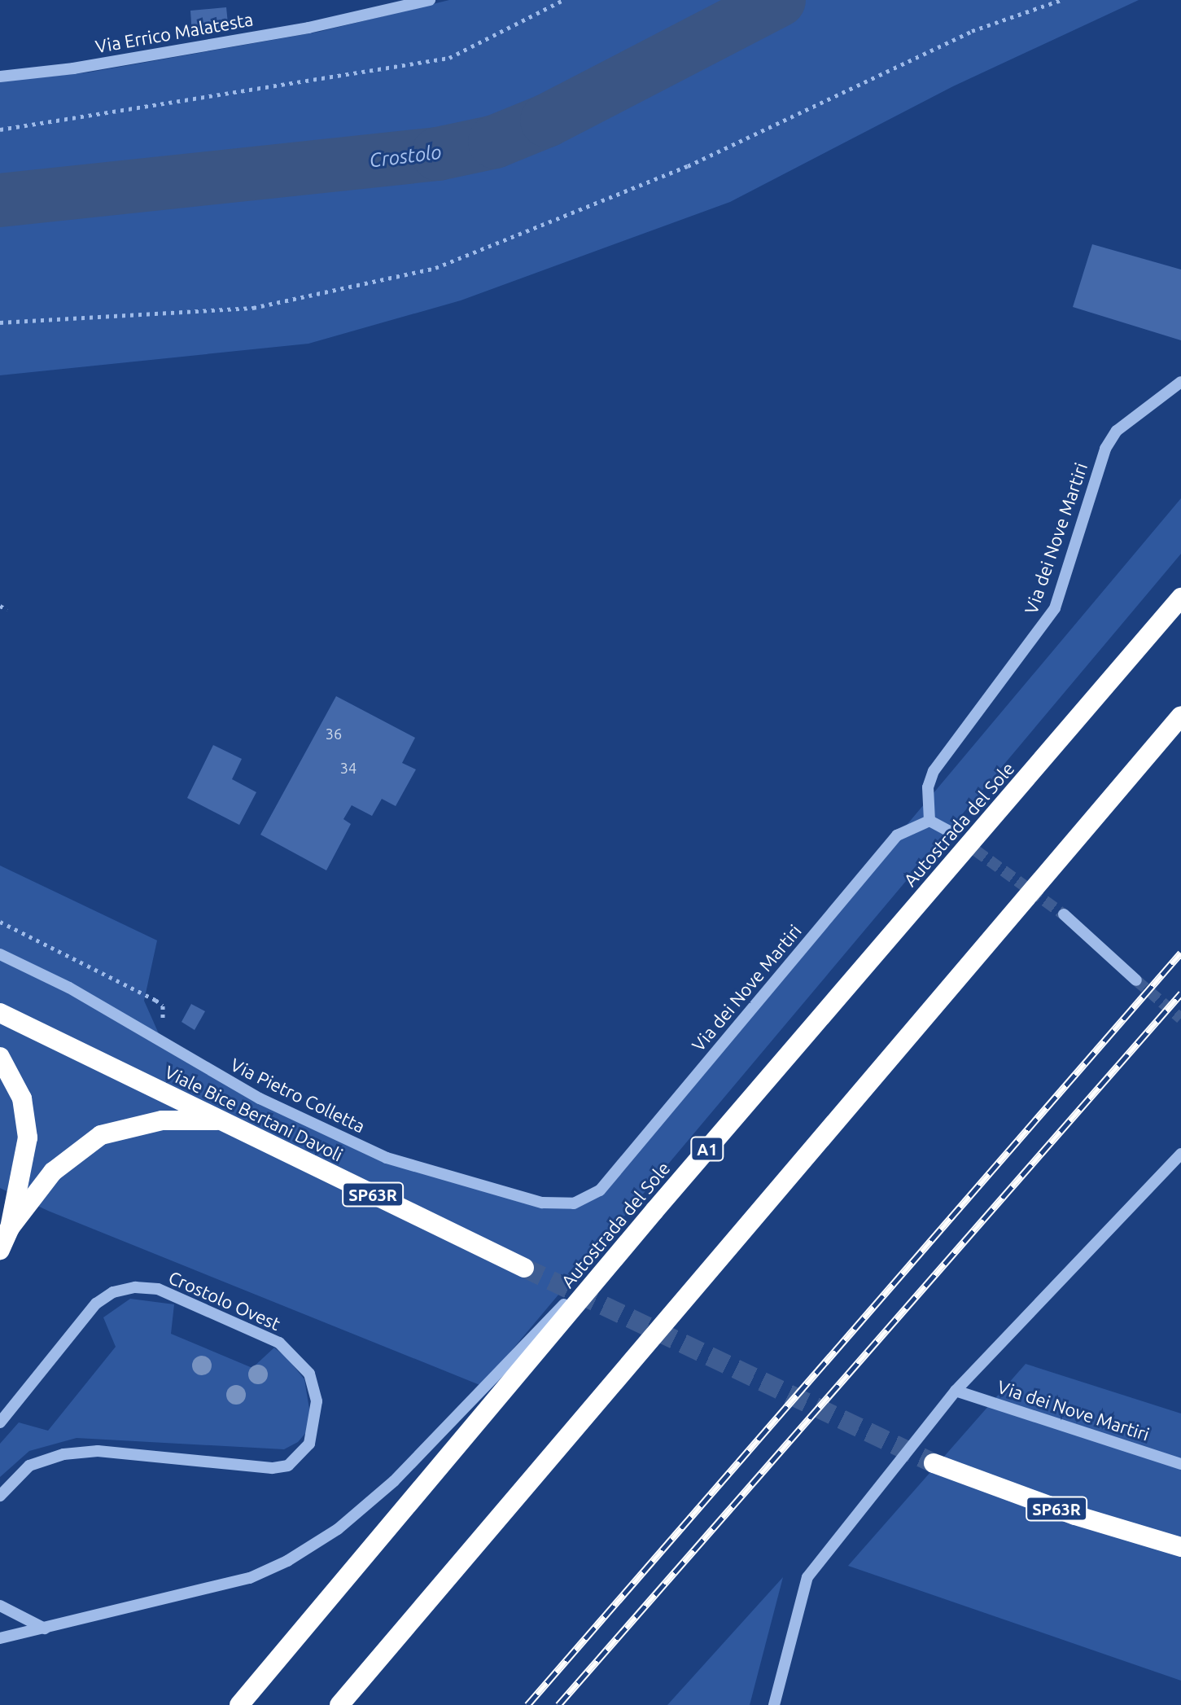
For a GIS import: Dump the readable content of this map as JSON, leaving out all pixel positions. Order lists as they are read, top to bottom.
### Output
{
  "streets": {
    "highway": [
      "Autostrada del Sole",
      "Viale Bice Bertani Davoli",
      "A1",
      "SP63R"
    ],
    "street": [
      "Via Errico Malatesta",
      "Via dei Nove Martiri",
      "Via Pietro Colletta",
      "Crostolo Ovest"
    ]
  },
  "crossings": [
    ["Via dei Nove Martiri", "Via Pietro Colletta"]
  ],
  "water": ["Crostolo"],
  "house_numbers": ["36", "34"]
}
